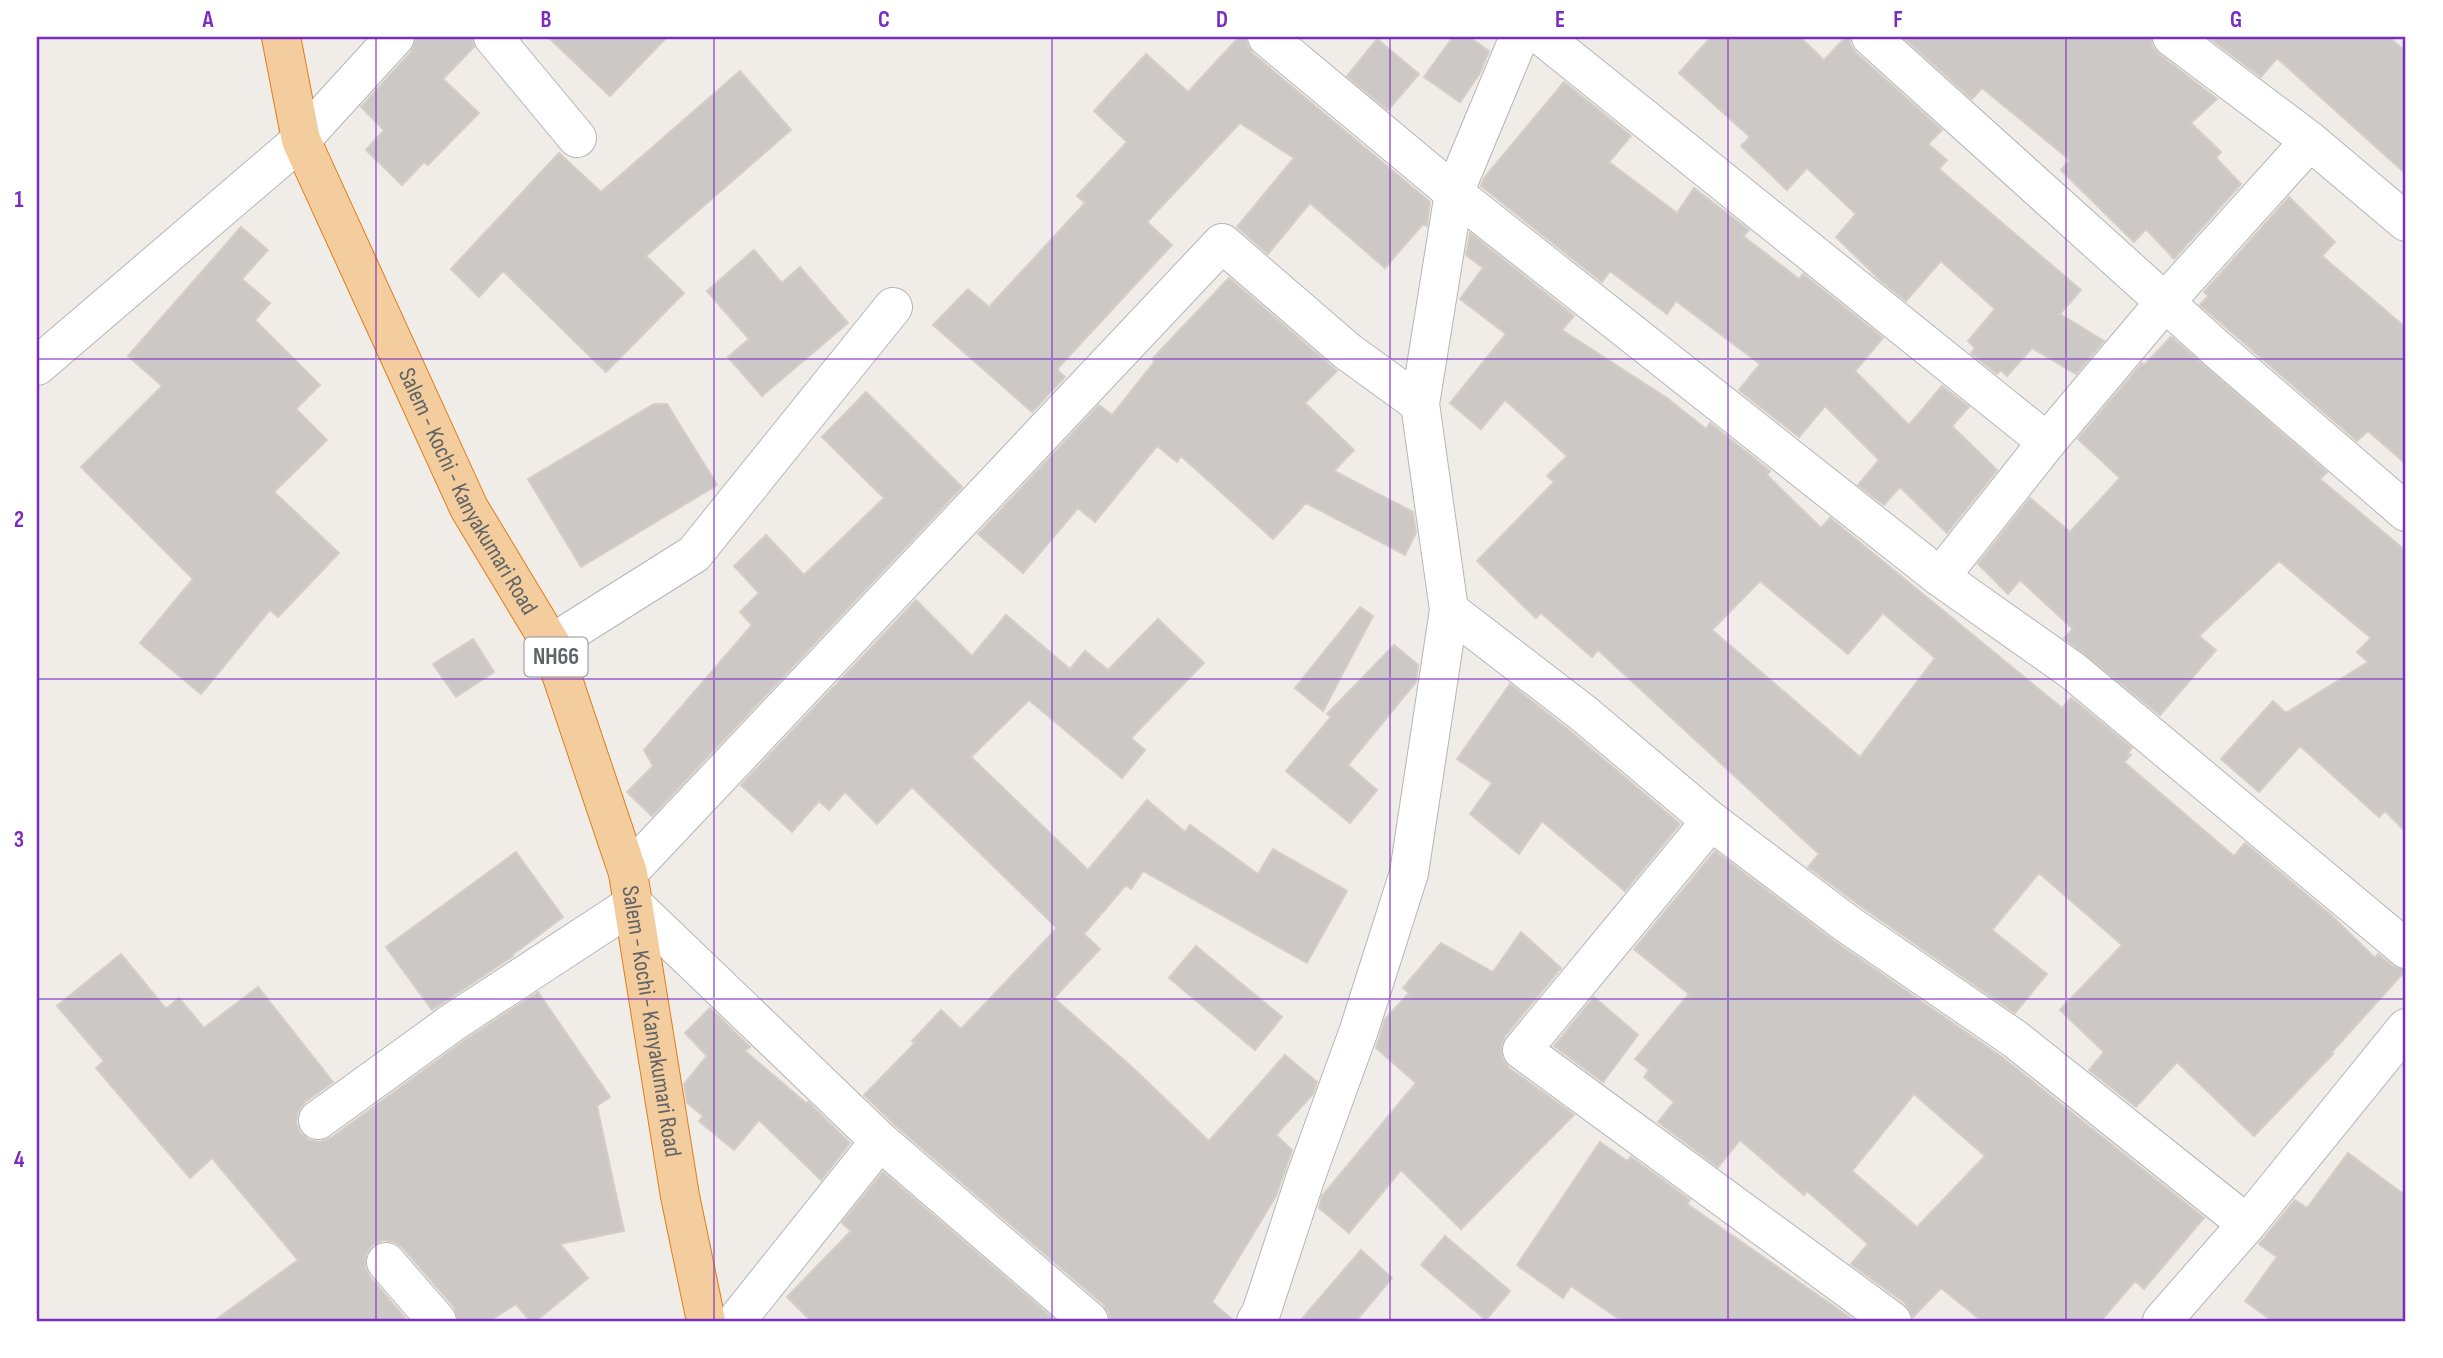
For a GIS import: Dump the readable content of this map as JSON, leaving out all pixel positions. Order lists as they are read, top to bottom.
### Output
{
  "streets": {
    "highway": ["Salem - Kochi - Kanyakumari Road", "NH66"]
  },
  "grid": {
    "columns": [
      "A",
      "B",
      "C",
      "D",
      "E",
      "F",
      "G"
    ],
    "rows": [
      "1",
      "2",
      "3",
      "4"
    ]
  }
}
